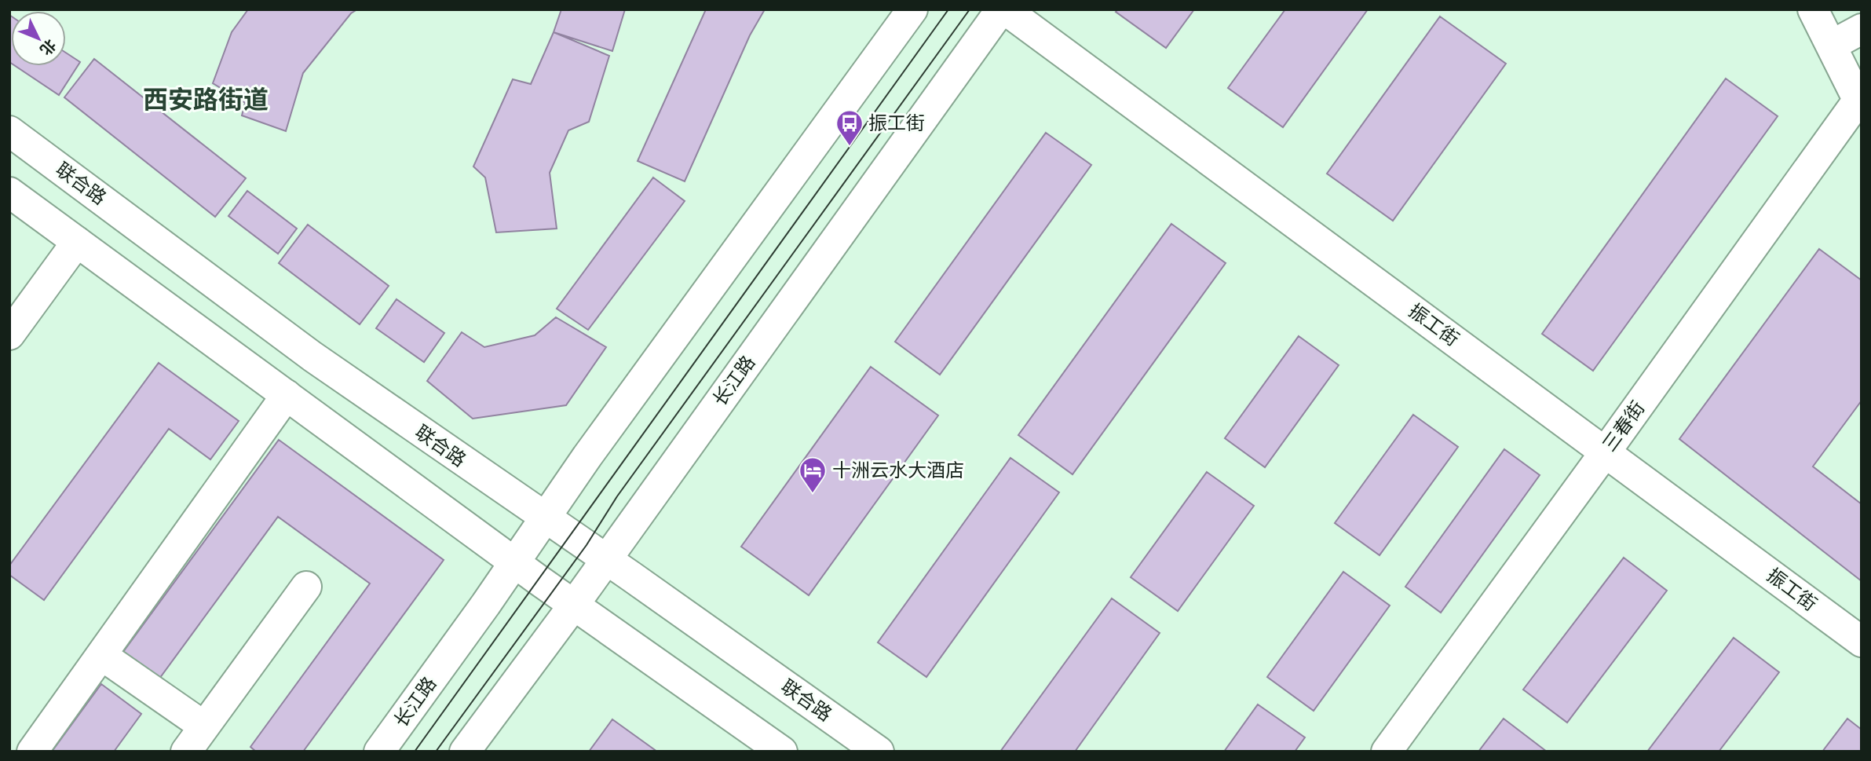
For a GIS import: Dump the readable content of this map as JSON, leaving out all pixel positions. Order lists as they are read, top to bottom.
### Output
{
  "streets": {
    "main road": [
      "联合路",
      "振工街",
      "长江路",
      "三春街"
    ]
  },
  "crossings": [
    ["联合路", "长江路"],
    ["振工街", "长江路"],
    ["振工街", "三春街"]
  ],
  "districts": ["西安路街道"],
  "places": {
    "bus stop": ["振工街"],
    "hotel": ["十洲云水大酒店"]
  },
  "north": "bottom right"
}
